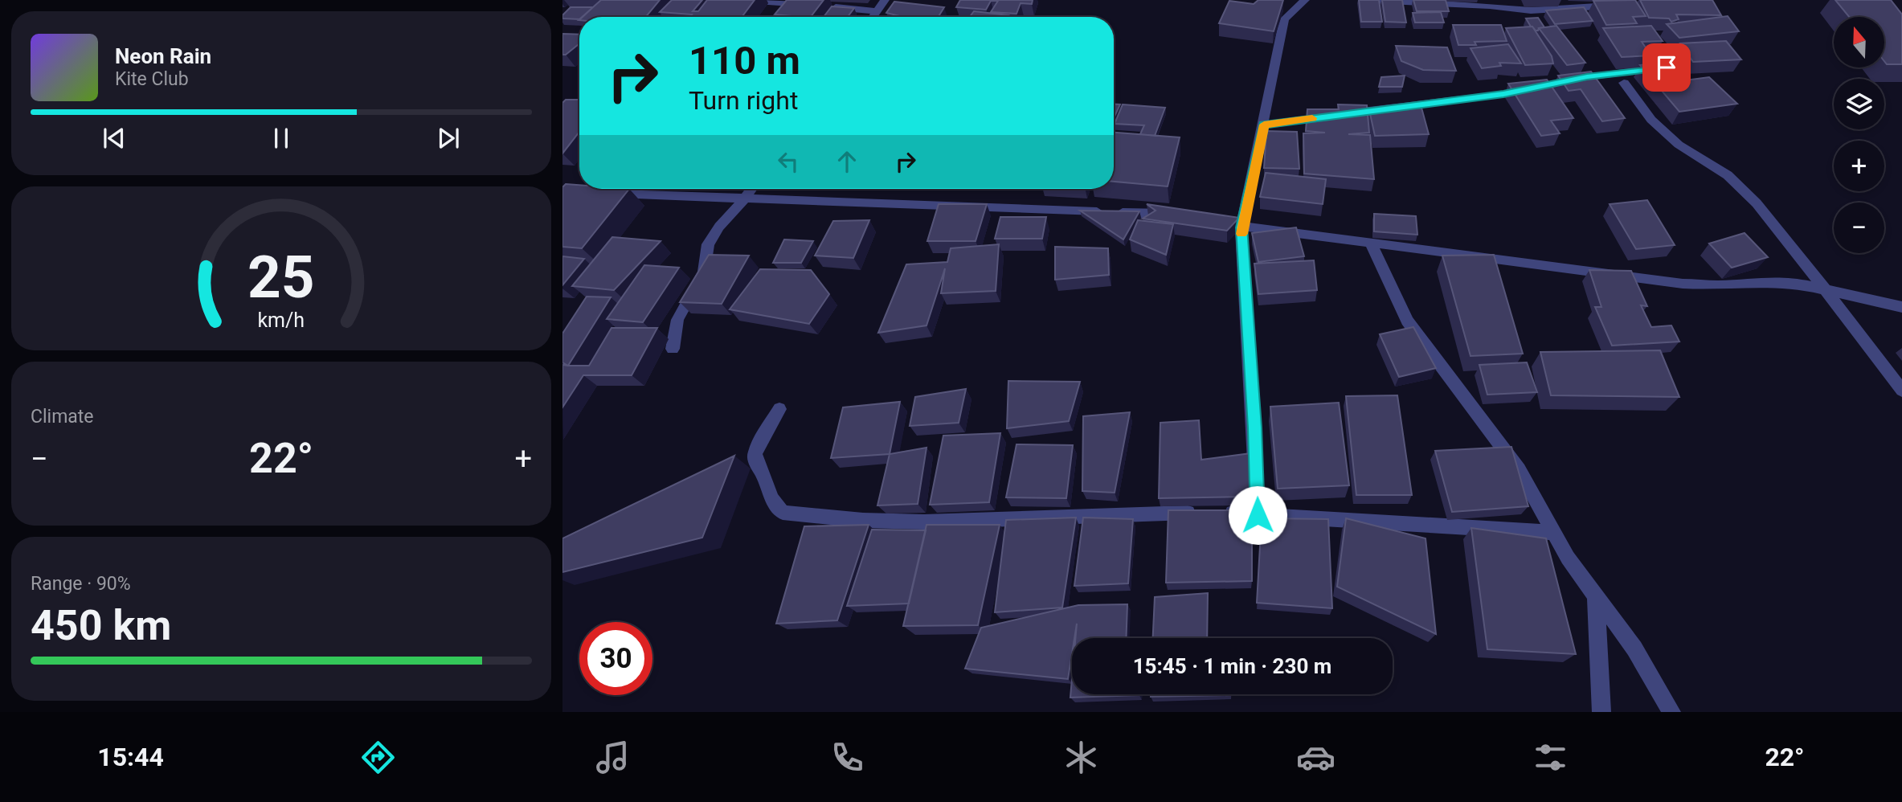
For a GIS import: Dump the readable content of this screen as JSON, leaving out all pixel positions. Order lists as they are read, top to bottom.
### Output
{
  "north": "top",
  "page": {
    "map_buttons": ["+", "−"],
    "turn": ["110 m", "Turn right"],
    "song": ["Neon Rain", "Kite Club"],
    "tile": [
      "Climate",
      ["Range · 90%", "450 km"]
    ],
    "heat": ["−", "22°", "+"],
    "limit": "30",
    "trip": "15:45 · 1 min · 230 m",
    "tabs": ["15:44", "22°"],
    "gauge": ["25", "km/h"]
  }
}
